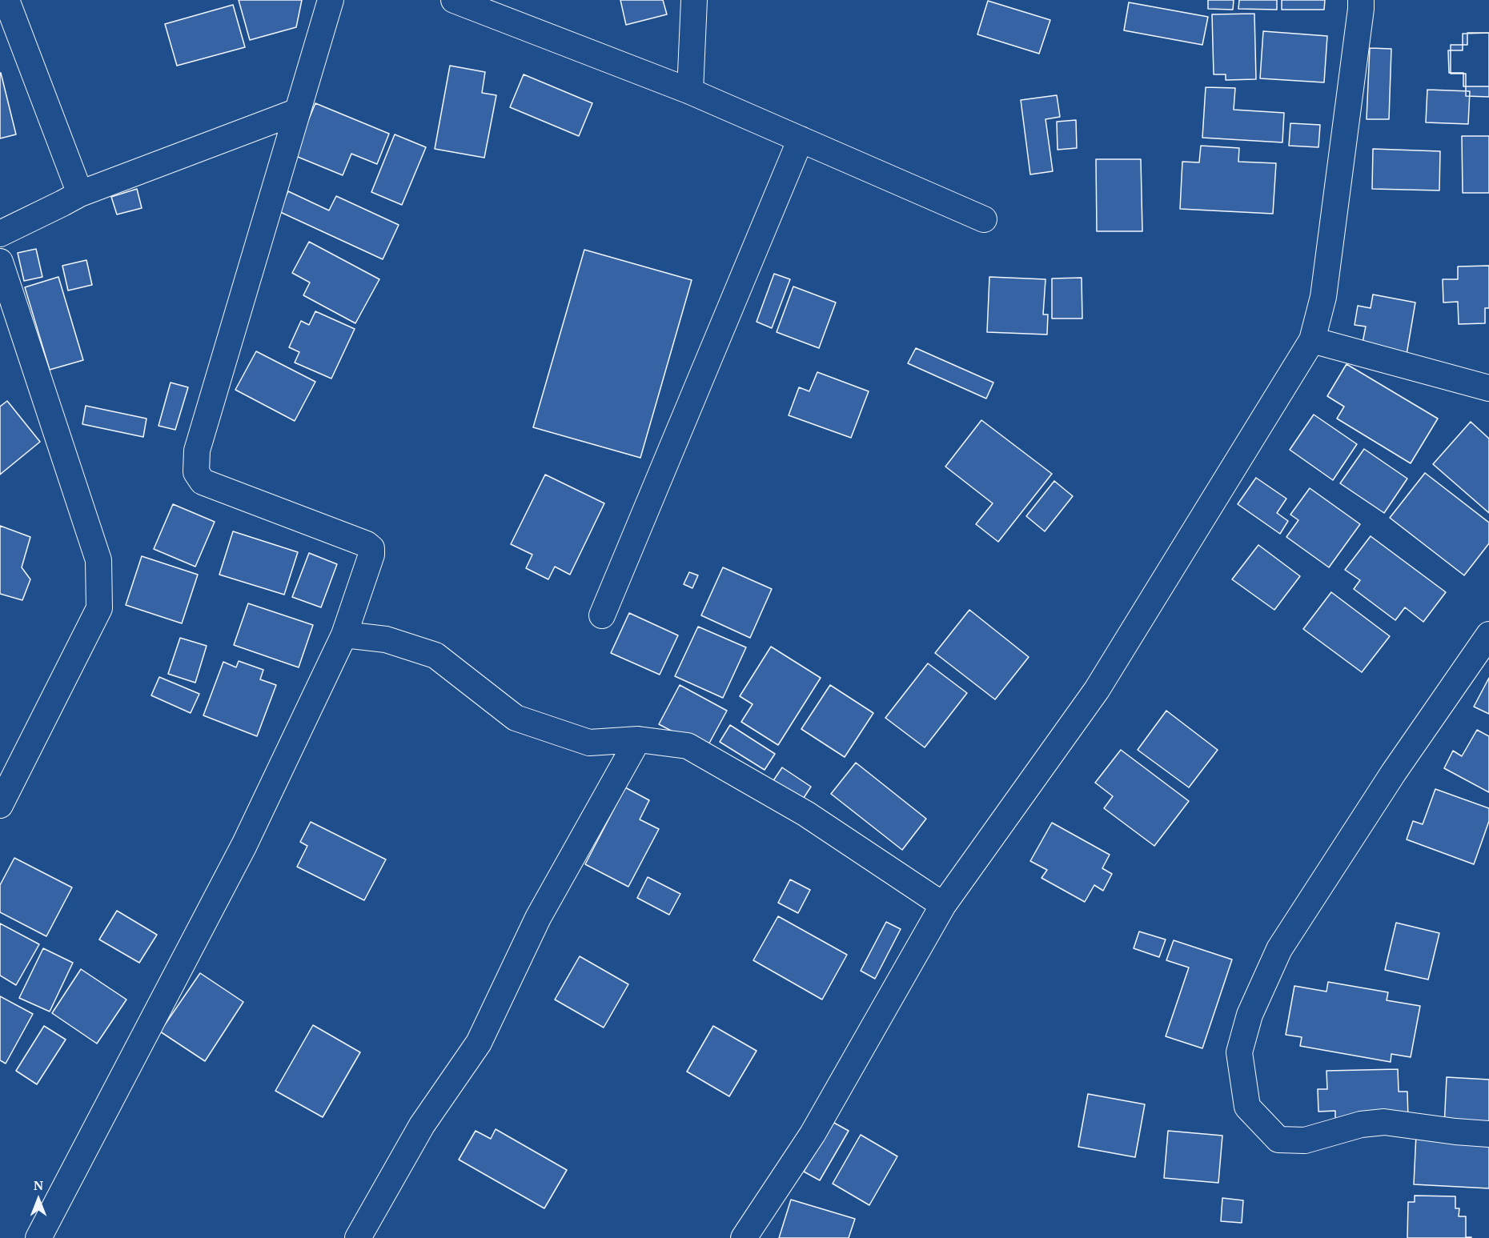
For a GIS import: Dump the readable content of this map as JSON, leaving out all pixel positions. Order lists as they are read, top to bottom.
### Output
{
  "north": "top"
}
